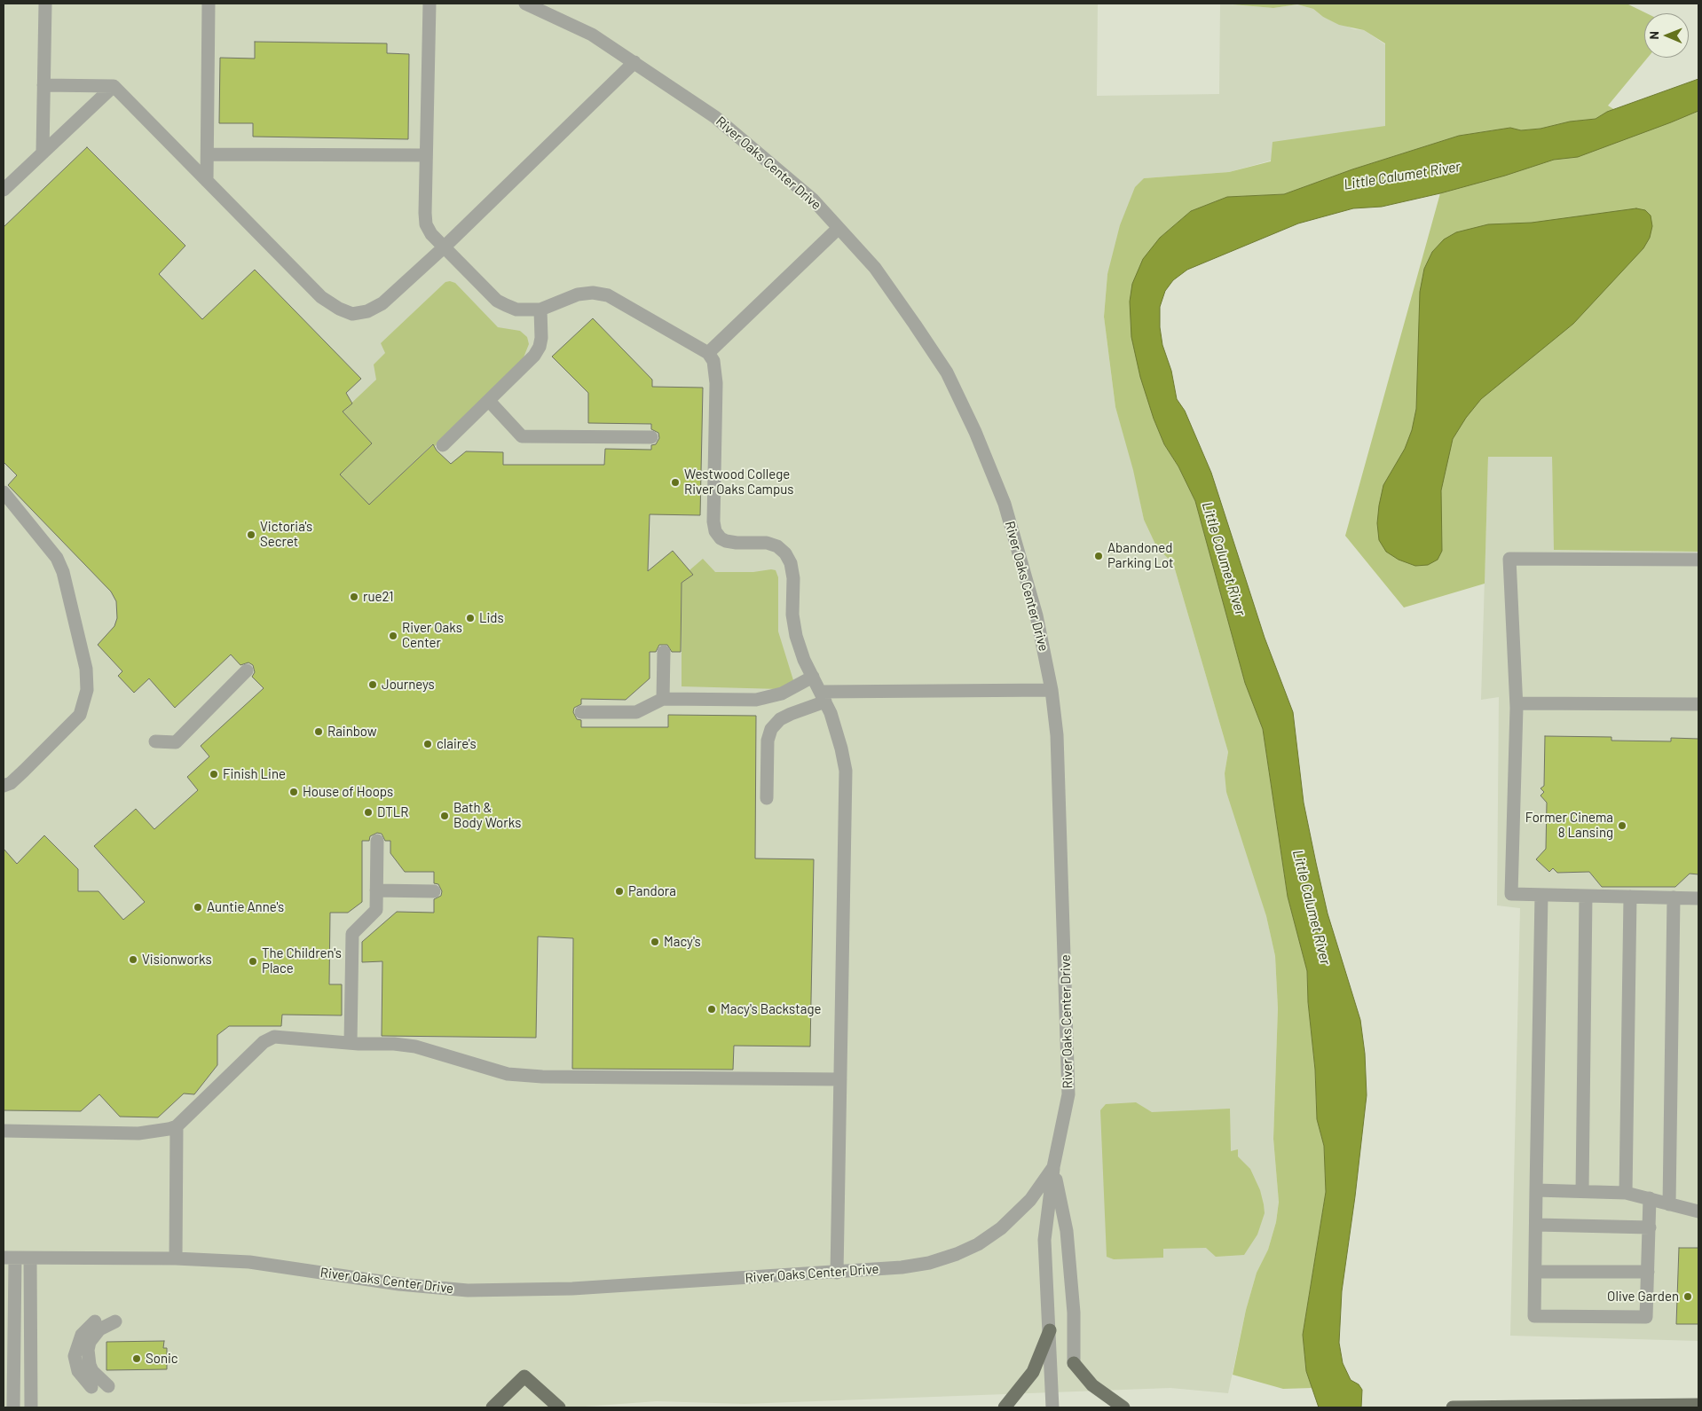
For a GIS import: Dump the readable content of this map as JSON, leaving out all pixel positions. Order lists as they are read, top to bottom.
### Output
{
  "streets": {
    "lane": ["River Oaks Center Drive"]
  },
  "water": ["Little Calumet River"],
  "places": [
    "Westwood College River Oaks Campus",
    "Victoria's Secret",
    "Abandoned Parking Lot",
    "rue21",
    "Lids",
    "River Oaks Center",
    "Journeys",
    "Rainbow",
    "claire's",
    "Finish Line",
    "House of Hoops",
    "DTLR",
    "Bath & Body Works",
    "Former Cinema 8 Lansing",
    "Pandora",
    "Auntie Anne's",
    "Macy's",
    "Visionworks",
    "The Children's Place",
    "Macy's Backstage",
    "Olive Garden",
    "Sonic"
  ],
  "north": "left"
}
